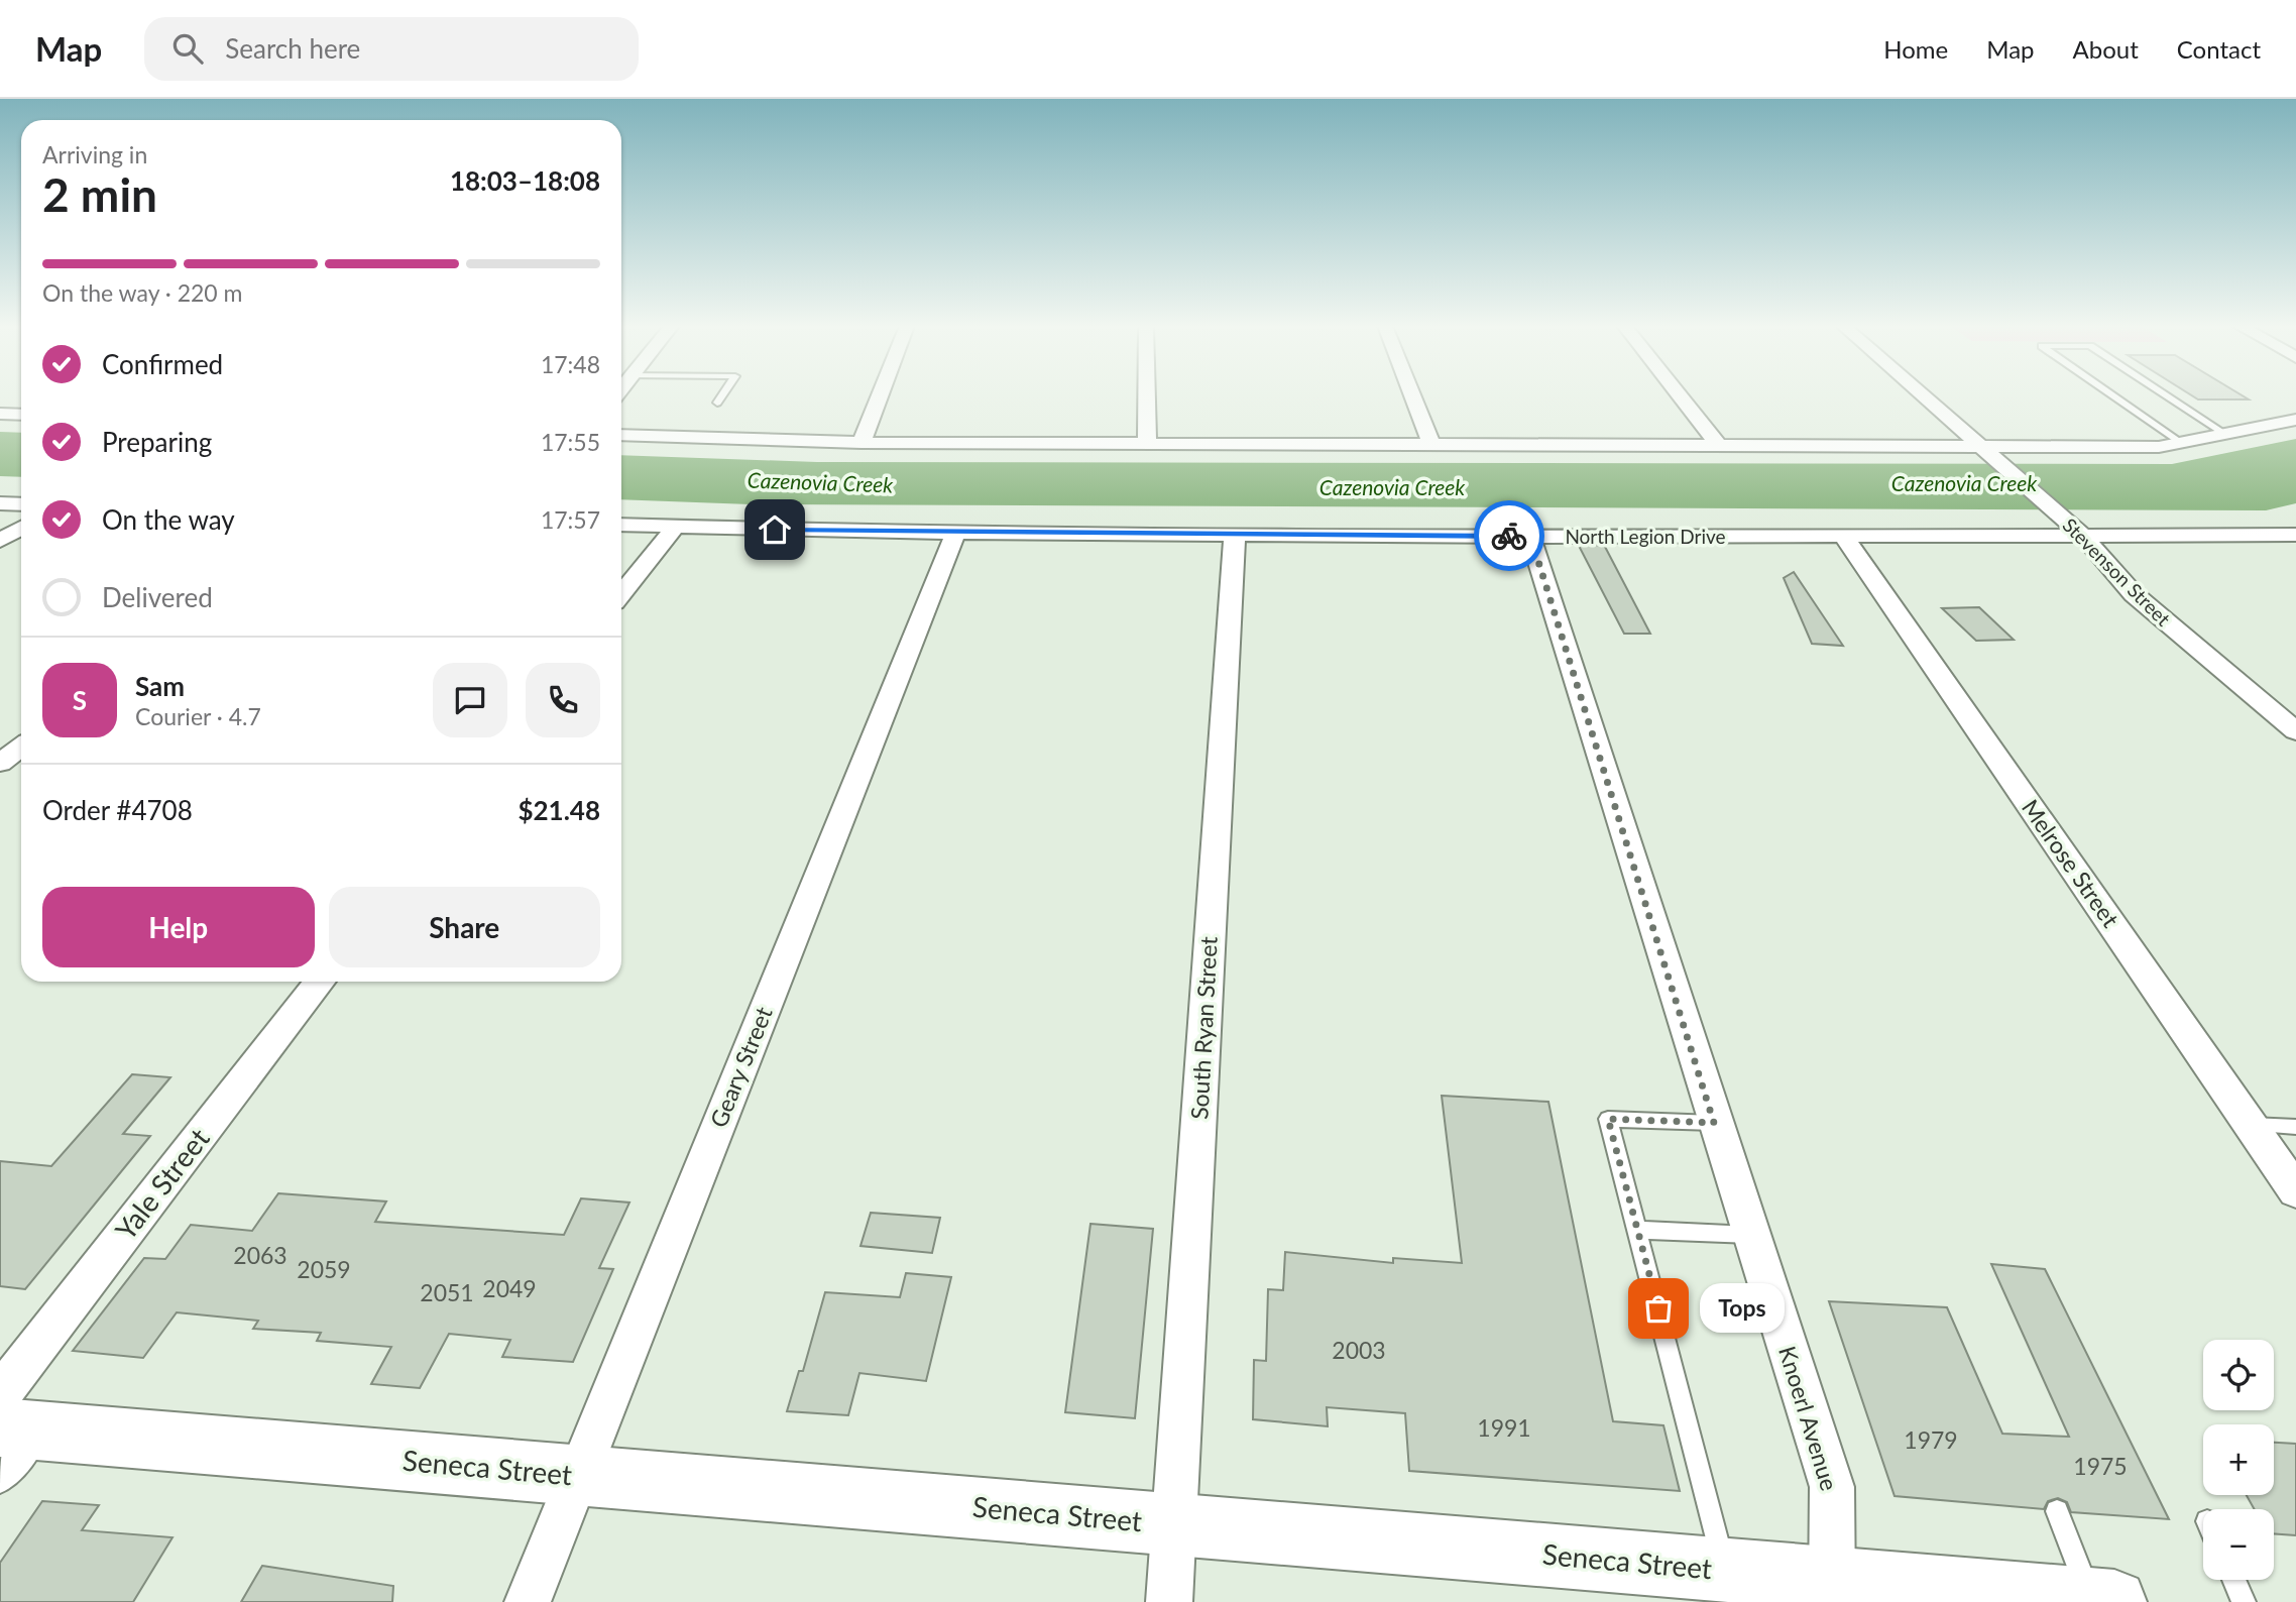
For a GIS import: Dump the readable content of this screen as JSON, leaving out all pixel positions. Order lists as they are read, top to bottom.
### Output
{
  "streets": {
    "main road": ["Seneca Street"],
    "street": [
      "North Legion Drive",
      "Stevenson Street",
      "Melrose Street",
      "South Ryan Street",
      "Geary Street",
      "Yale Street",
      "Knoerl Avenue"
    ]
  },
  "crossings": [
    ["North Legion Drive", "Stevenson Street"],
    ["North Legion Drive", "Melrose Street"],
    ["North Legion Drive", "South Ryan Street"],
    ["North Legion Drive", "Geary Street"],
    ["North Legion Drive", "Knoerl Avenue"],
    ["South Ryan Street", "Seneca Street"],
    ["Geary Street", "Seneca Street"],
    ["Yale Street", "Seneca Street"],
    ["Knoerl Avenue", "Seneca Street"]
  ],
  "water": ["Cazenovia Creek"],
  "places": ["Tops"],
  "house_numbers": [
    "2063",
    "2059",
    "2049",
    "2051",
    "2003",
    "1991",
    "1979",
    "1975"
  ],
  "page": {
    "header": "Map",
    "search": "Search here",
    "nav": [
      "Home",
      "Map",
      "About",
      "Contact"
    ],
    "heading": ["2 min", "Arriving in", "18:03–18:08"],
    "panel": [
      "Sam",
      "Courier · 4.7",
      "Order #4708",
      "$21.48"
    ],
    "bar": "On the way · 220 m",
    "list": [
      ["Confirmed", "17:48"],
      ["Preparing", "17:55"],
      ["On the way", "17:57"],
      "Delivered"
    ],
    "round": "S",
    "buttons": ["Help", "Share"],
    "bubble": "Tops",
    "map_buttons": ["+", "−"]
  }
}
